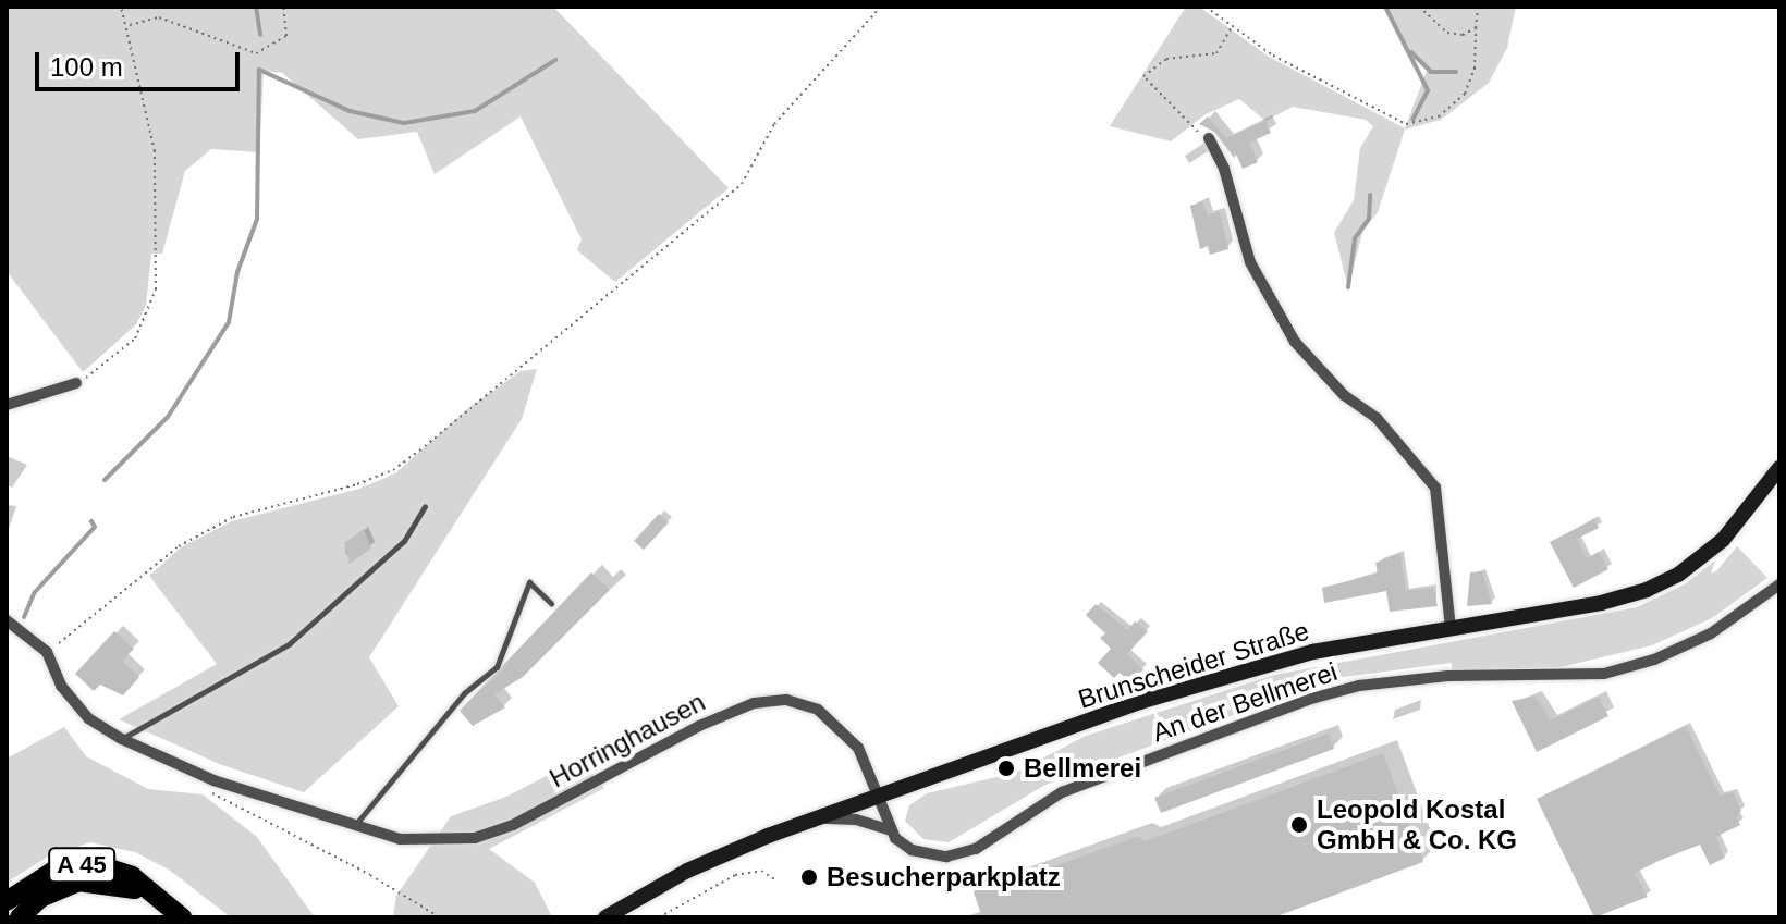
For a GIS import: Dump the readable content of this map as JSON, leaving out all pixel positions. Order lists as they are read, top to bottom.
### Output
{
  "streets": {
    "highway": ["A 45"],
    "main road": ["Brunscheider Straße"],
    "street": ["An der Bellmerei", "Horringhausen"]
  },
  "crossings": [
    ["Brunscheider Straße", "An der Bellmerei"],
    ["Brunscheider Straße", "Horringhausen"]
  ],
  "places": ["Bellmerei", "Leopold Kostal GmbH & Co. KG", "Besucherparkplatz"],
  "scale_bar": "100 m"
}
